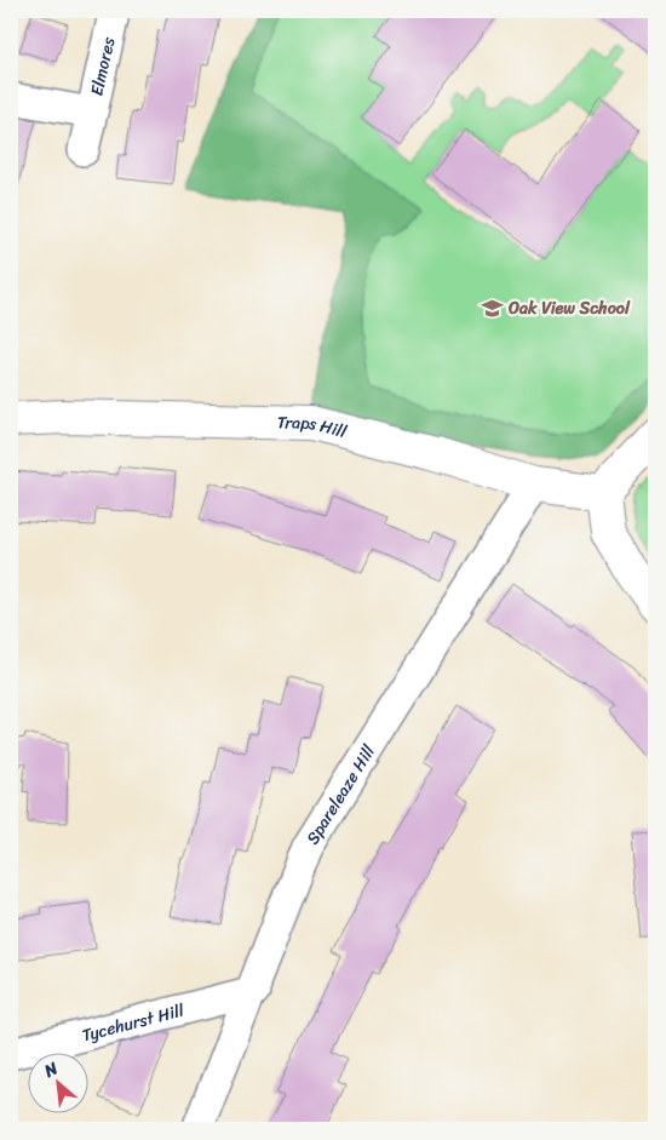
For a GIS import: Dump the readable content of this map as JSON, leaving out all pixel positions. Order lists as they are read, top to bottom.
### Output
{
  "streets": {
    "street": [
      "Elmores",
      "Traps Hill",
      "Spareleaze Hill",
      "Tycehurst Hill"
    ]
  },
  "crossings": [
    ["Traps Hill", "Spareleaze Hill"],
    ["Spareleaze Hill", "Tycehurst Hill"]
  ],
  "places": {
    "school or university": ["Oak View School"]
  },
  "north": "top left"
}
